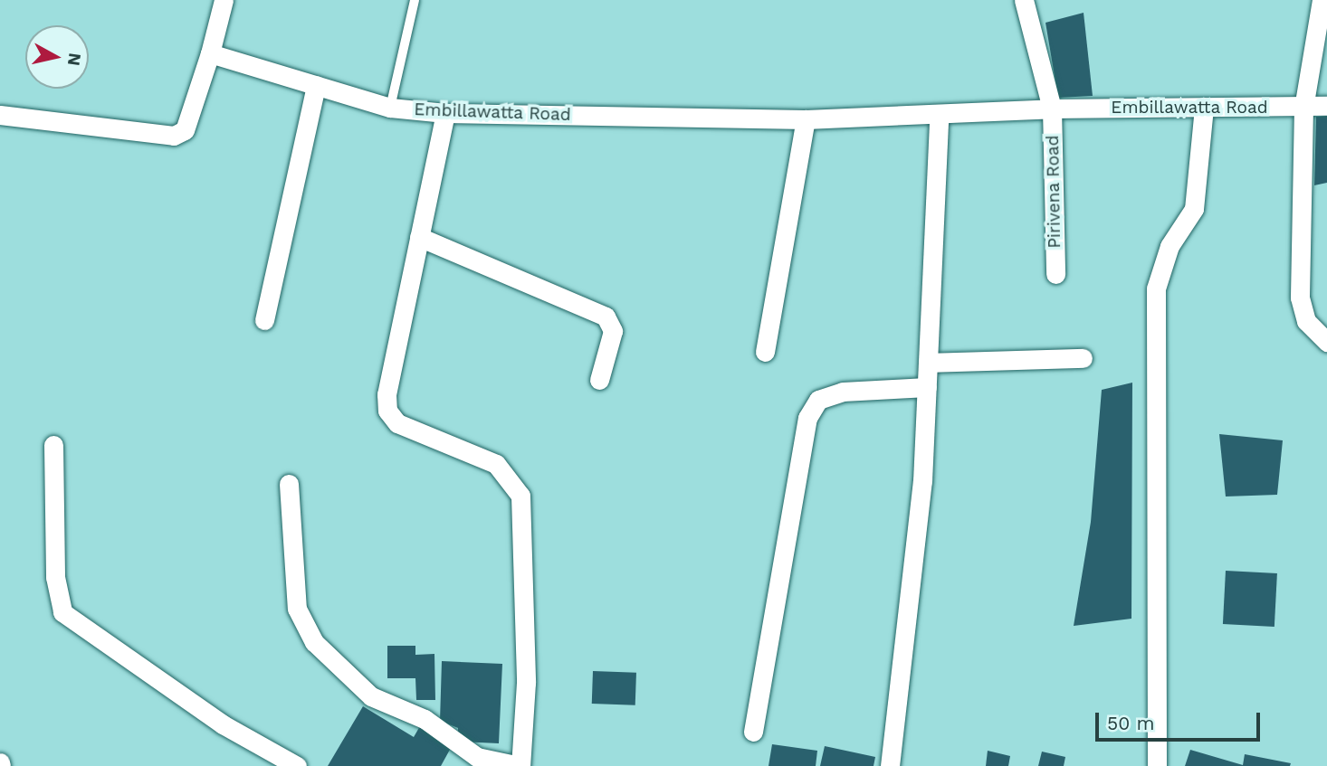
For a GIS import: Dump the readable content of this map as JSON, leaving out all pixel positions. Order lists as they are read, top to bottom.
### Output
{
  "streets": {
    "street": ["Embillawatta Road", "Pirivena Road"]
  },
  "crossings": [
    ["Embillawatta Road", "Pirivena Road"]
  ],
  "scale_bar": "50 m",
  "north": "right"
}
